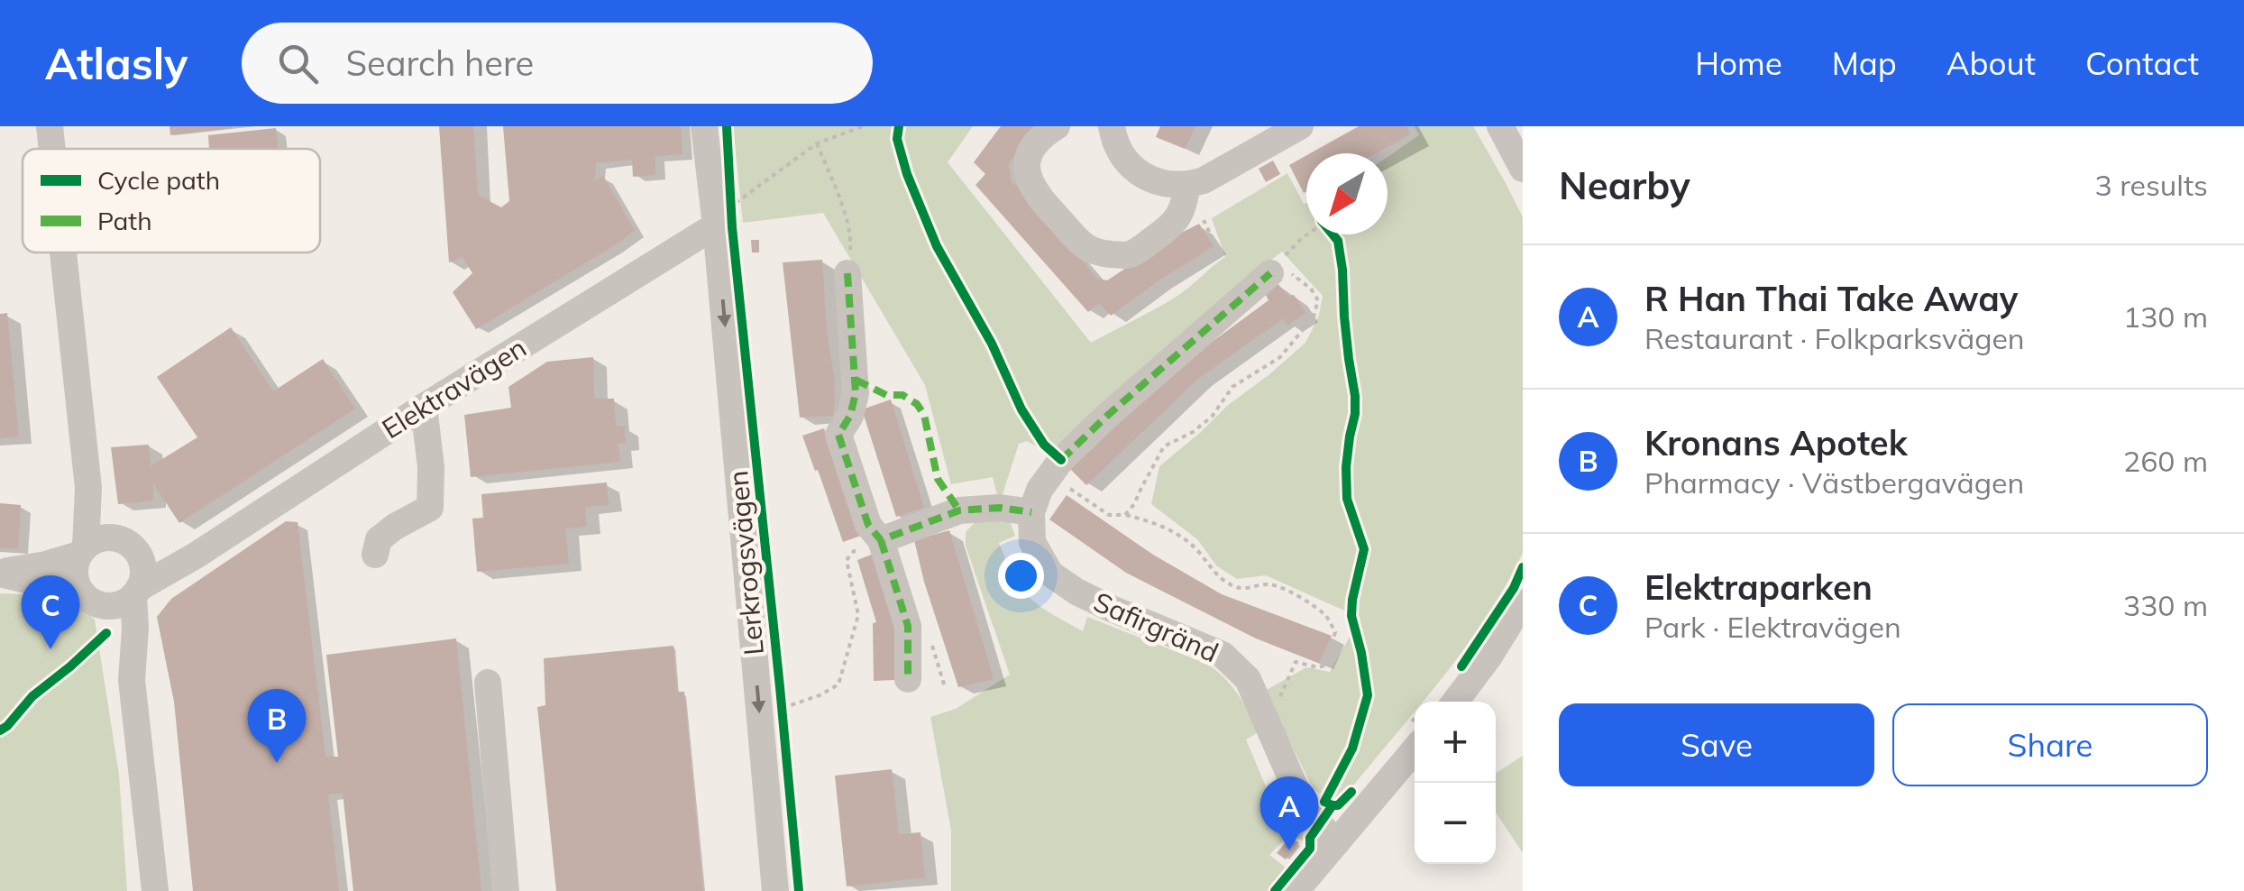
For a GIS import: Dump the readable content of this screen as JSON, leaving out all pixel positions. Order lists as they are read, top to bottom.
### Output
{
  "streets": {
    "street": ["Elektravägen", "Lerkrogsvägen", "Safirgränd"]
  },
  "crossings": [
    ["Elektravägen", "Lerkrogsvägen"]
  ],
  "legend": ["Cycle path", "Path"],
  "north": "bottom left",
  "page": {
    "header": "Atlasly",
    "search": "Search here",
    "nav": [
      "Home",
      "Map",
      "About",
      "Contact"
    ],
    "heading": ["Nearby", "3 results"],
    "list": [
      {
        "mark": "A",
        "name": "R Han Thai Take Away",
        "note": "Restaurant · Folkparksvägen",
        "value": "130 m"
      },
      {
        "mark": "B",
        "name": "Kronans Apotek",
        "note": "Pharmacy · Västbergavägen",
        "value": "260 m"
      },
      {
        "mark": "C",
        "name": "Elektraparken",
        "note": "Park · Elektravägen",
        "value": "330 m"
      }
    ],
    "pins": ["C", "B", "A"],
    "buttons": ["Save", "Share"],
    "map_buttons": ["+", "−"]
  }
}
